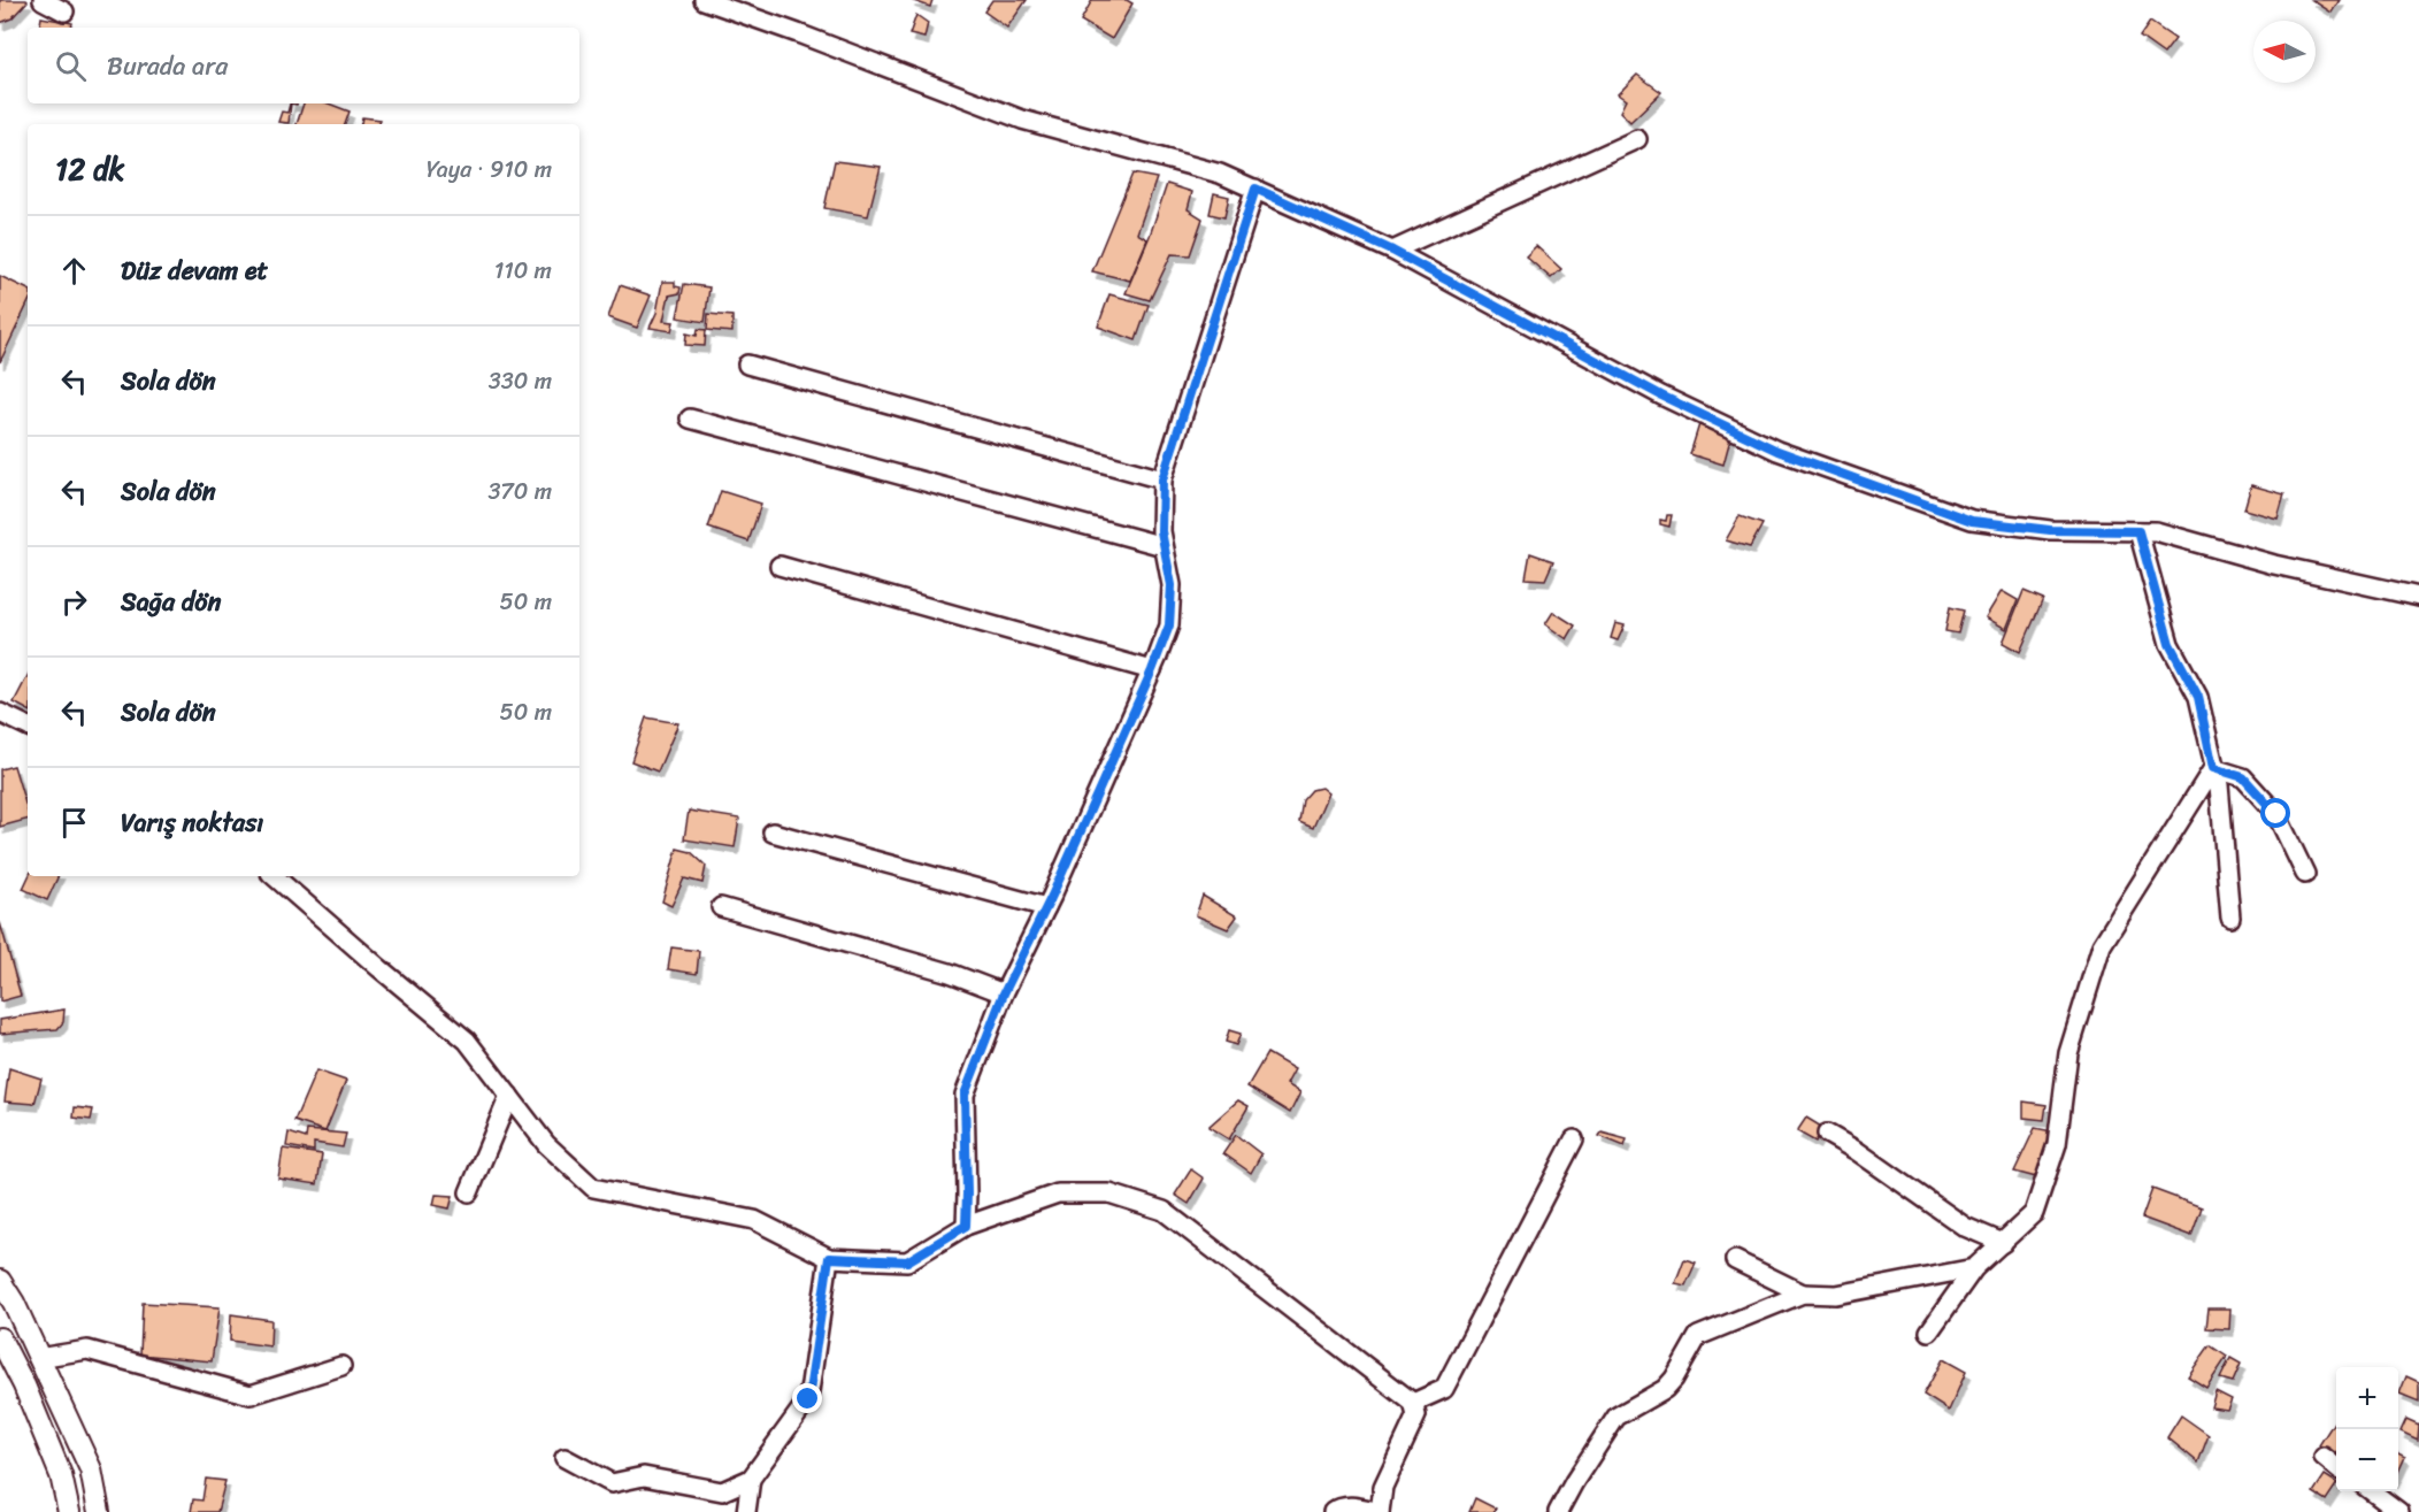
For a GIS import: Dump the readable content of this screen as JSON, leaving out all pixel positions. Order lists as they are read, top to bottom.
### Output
{
  "north": "left",
  "page": {
    "search": "Burada ara",
    "heading": ["12 dk", "Yaya · 910 m"],
    "list": [
      ["Düz devam et", "110 m"],
      ["Sola dön", "330 m"],
      ["Sola dön", "370 m"],
      ["Sağa dön", "50 m"],
      ["Sola dön", "50 m"],
      "Varış noktası"
    ],
    "map_buttons": ["+", "−"]
  }
}
